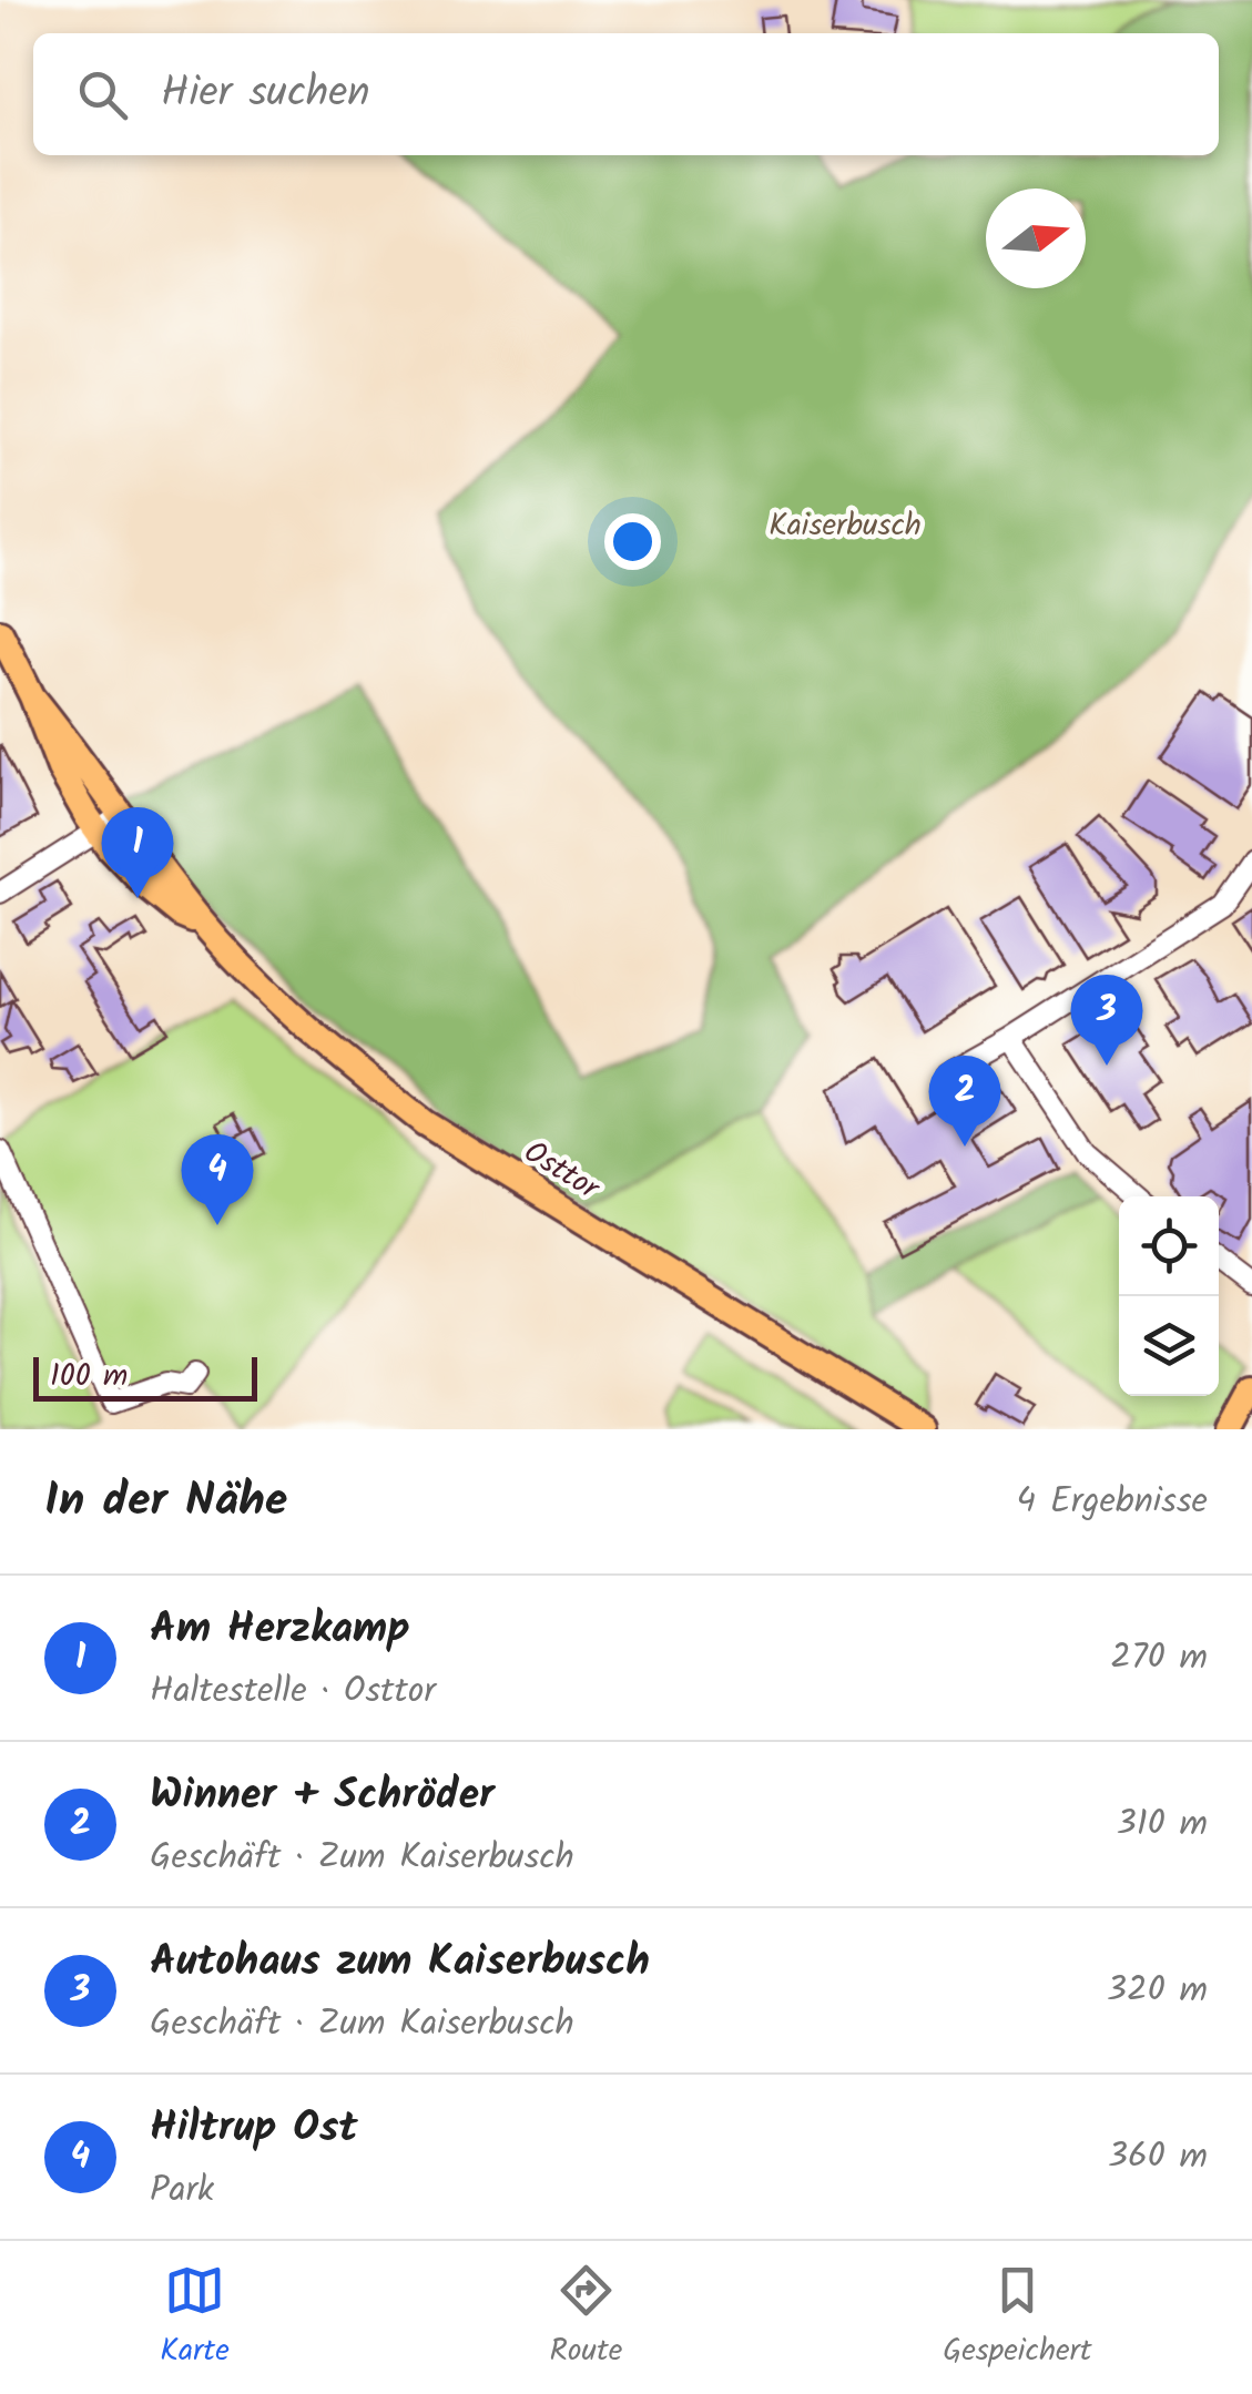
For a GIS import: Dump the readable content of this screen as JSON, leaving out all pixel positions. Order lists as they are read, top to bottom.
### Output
{
  "streets": {
    "main road": ["Osttor"]
  },
  "parks": ["Kaiserbusch"],
  "scale_bar": "100 m",
  "north": "right",
  "page": {
    "search": "Hier suchen",
    "pins": [
      "1",
      "3",
      "2",
      "4"
    ],
    "scale": "100 m",
    "heading": ["In der Nähe", "4 Ergebnisse"],
    "list": [
      {
        "mark": "1",
        "name": "Am Herzkamp",
        "note": "Haltestelle · Osttor",
        "value": "270 m"
      },
      {
        "mark": "2",
        "name": "Winner + Schröder",
        "note": "Geschäft · Zum Kaiserbusch",
        "value": "310 m"
      },
      {
        "mark": "3",
        "name": "Autohaus zum Kaiserbusch",
        "note": "Geschäft · Zum Kaiserbusch",
        "value": "320 m"
      },
      {
        "mark": "4",
        "name": "Hiltrup Ost",
        "note": "Park",
        "value": "360 m"
      }
    ],
    "nav": ["Karte", "Route", "Gespeichert"]
  }
}
